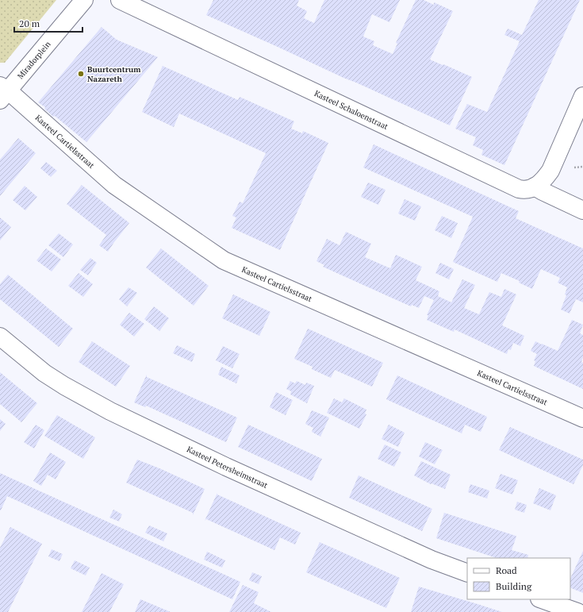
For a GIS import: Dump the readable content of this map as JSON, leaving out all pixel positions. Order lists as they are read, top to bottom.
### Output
{
  "streets": {
    "street": [
      "Miradorplein",
      "Kasteel Schaloenstraat",
      "Kasteel Cartielsstraat",
      "Kasteel Petersheimstraat"
    ]
  },
  "crossings": [
    ["Miradorplein", "Kasteel Cartielsstraat"]
  ],
  "places": ["Buurtcentrum Nazareth"],
  "legend": ["Road", "Building"],
  "scale_bar": "20 m"
}
